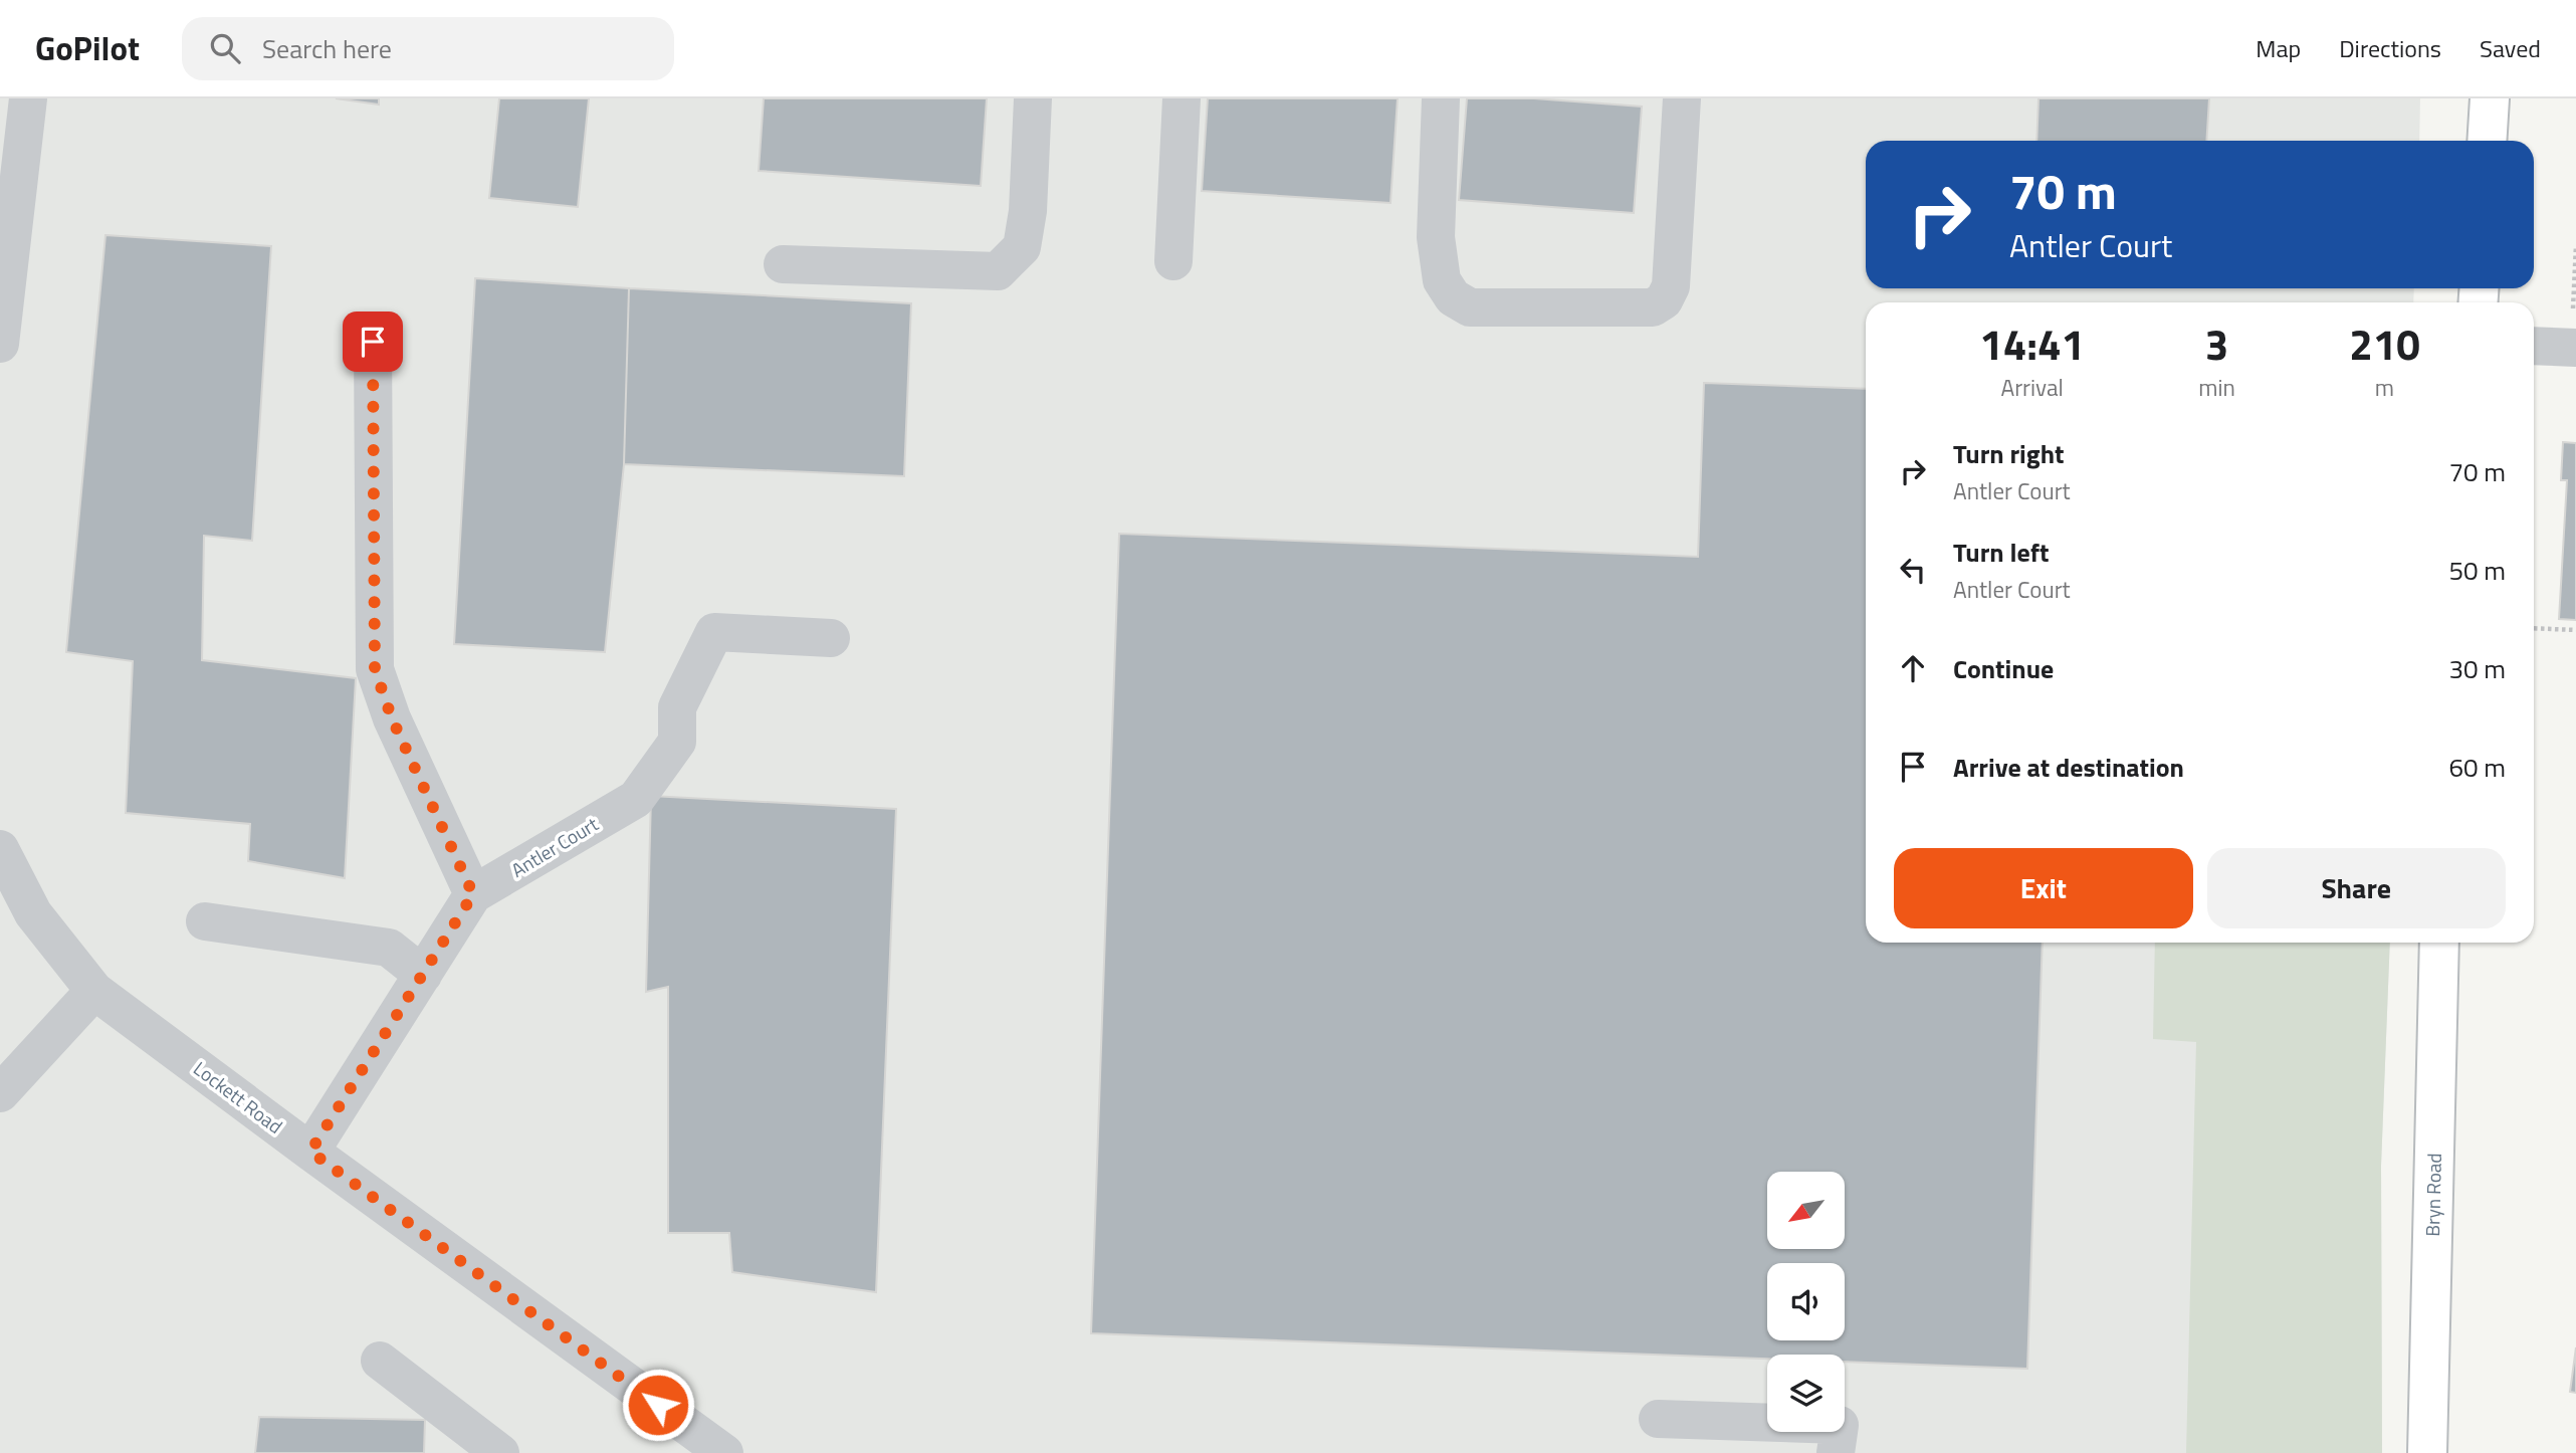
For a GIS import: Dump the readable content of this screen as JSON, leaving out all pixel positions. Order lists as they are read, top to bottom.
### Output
{
  "streets": {
    "main road": ["Bryn Road"],
    "street": ["Antler Court", "Lockett Road"]
  },
  "crossings": [
    ["Antler Court", "Lockett Road"]
  ],
  "north": "bottom left",
  "page": {
    "header": "GoPilot",
    "search": "Search here",
    "nav": ["Map", "Directions", "Saved"],
    "turn": ["70 m", "Antler Court"],
    "eta": [
      "14:41",
      "Arrival",
      "3",
      "min",
      "210",
      "m"
    ],
    "list": [
      {
        "name": "Turn right",
        "note": "Antler Court",
        "value": "70 m"
      },
      {
        "name": "Turn left",
        "note": "Antler Court",
        "value": "50 m"
      },
      {
        "name": "Continue",
        "value": "30 m"
      },
      {
        "name": "Arrive at destination",
        "value": "60 m"
      }
    ],
    "buttons": ["Exit", "Share"]
  }
}
